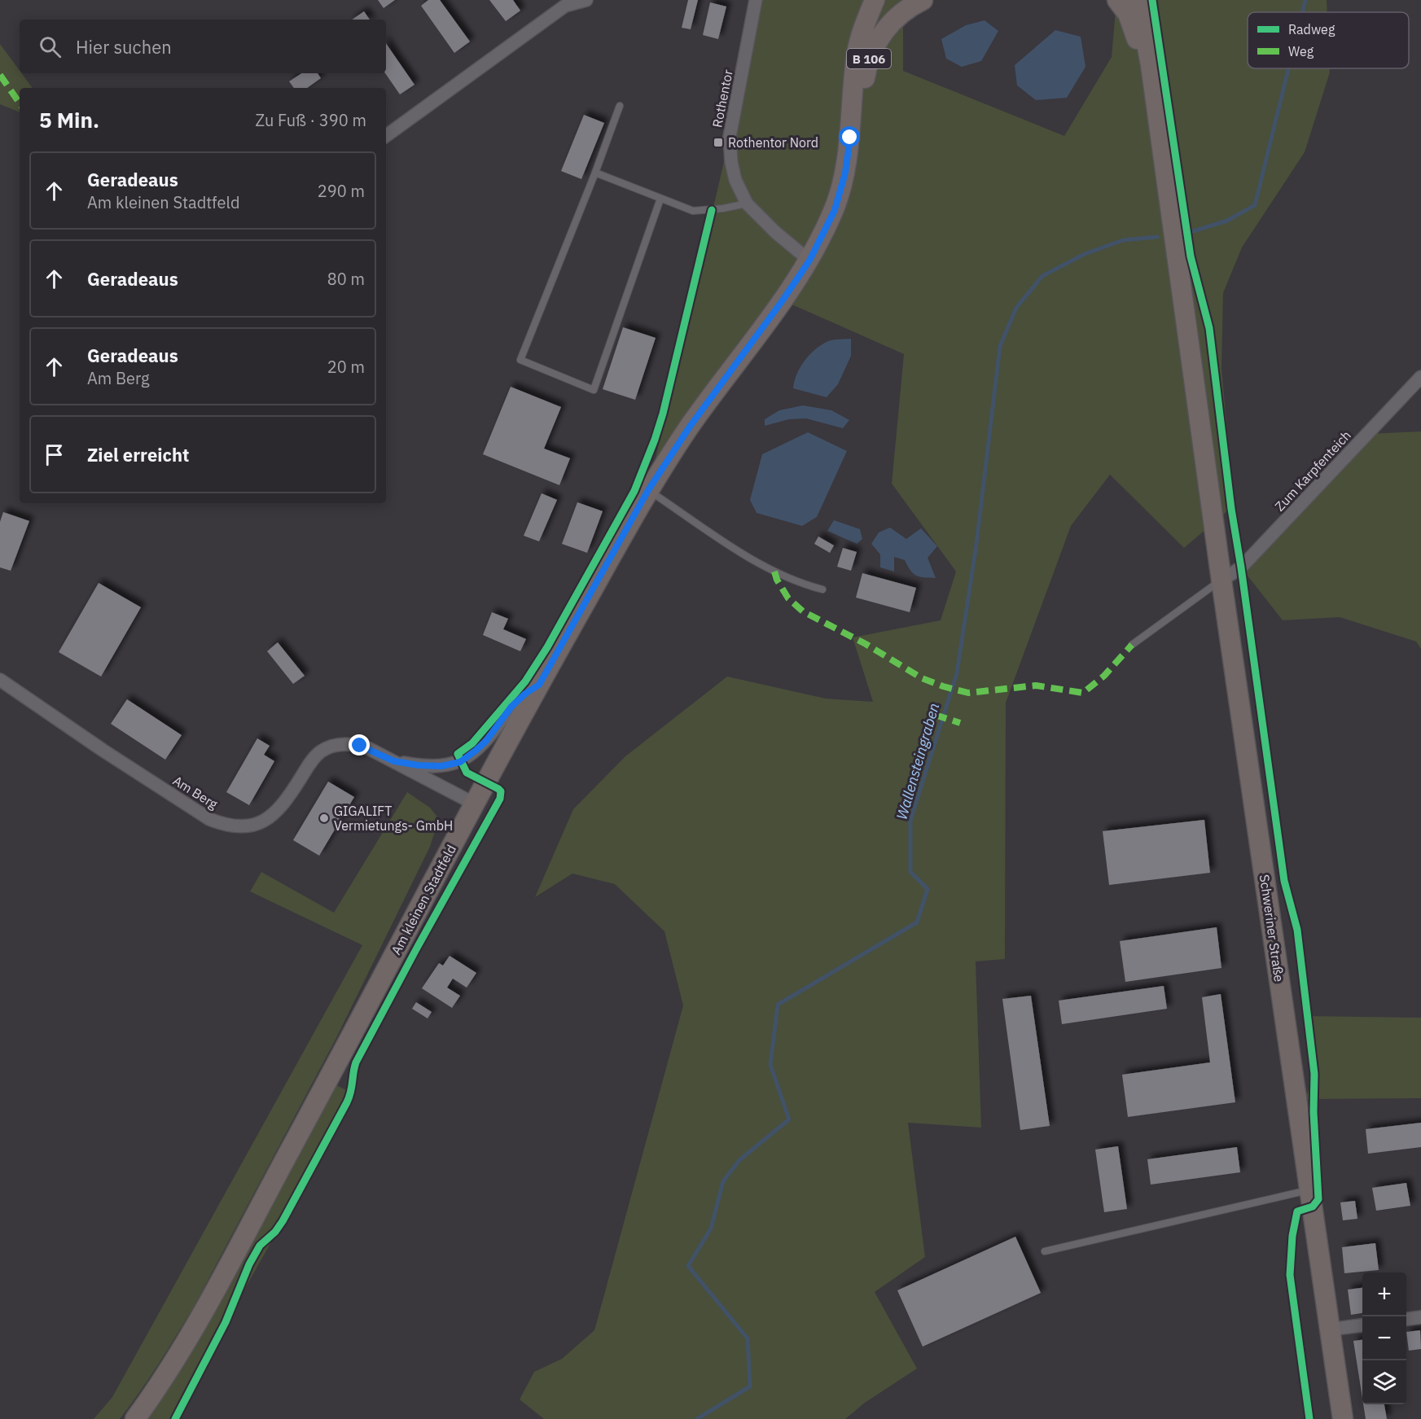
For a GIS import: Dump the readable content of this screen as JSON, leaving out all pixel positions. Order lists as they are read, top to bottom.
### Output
{
  "streets": {
    "main road": ["B 106", "Am kleinen Stadtfeld", "Schweriner Straße"],
    "street": ["Rothentor", "Zum Karpfenteich", "Am Berg"]
  },
  "crossings": [
    ["B 106", "Am kleinen Stadtfeld"],
    ["Rothentor", "Am kleinen Stadtfeld"],
    ["Zum Karpfenteich", "Schweriner Straße"],
    ["Am Berg", "Am kleinen Stadtfeld"]
  ],
  "water": ["Wallensteingraben"],
  "places": {
    "transit": ["Rothentor Nord"],
    "other": ["GIGALIFT Vermietungs- GmbH"]
  },
  "legend": ["Radweg", "Weg"],
  "page": {
    "search": "Hier suchen",
    "heading": ["5 Min.", "Zu Fuß · 390 m"],
    "list": [
      ["Geradeaus", "Am kleinen Stadtfeld", "290 m"],
      ["Geradeaus", "80 m"],
      ["Geradeaus", "Am Berg", "20 m"],
      "Ziel erreicht"
    ],
    "map_buttons": ["+", "−"]
  }
}
